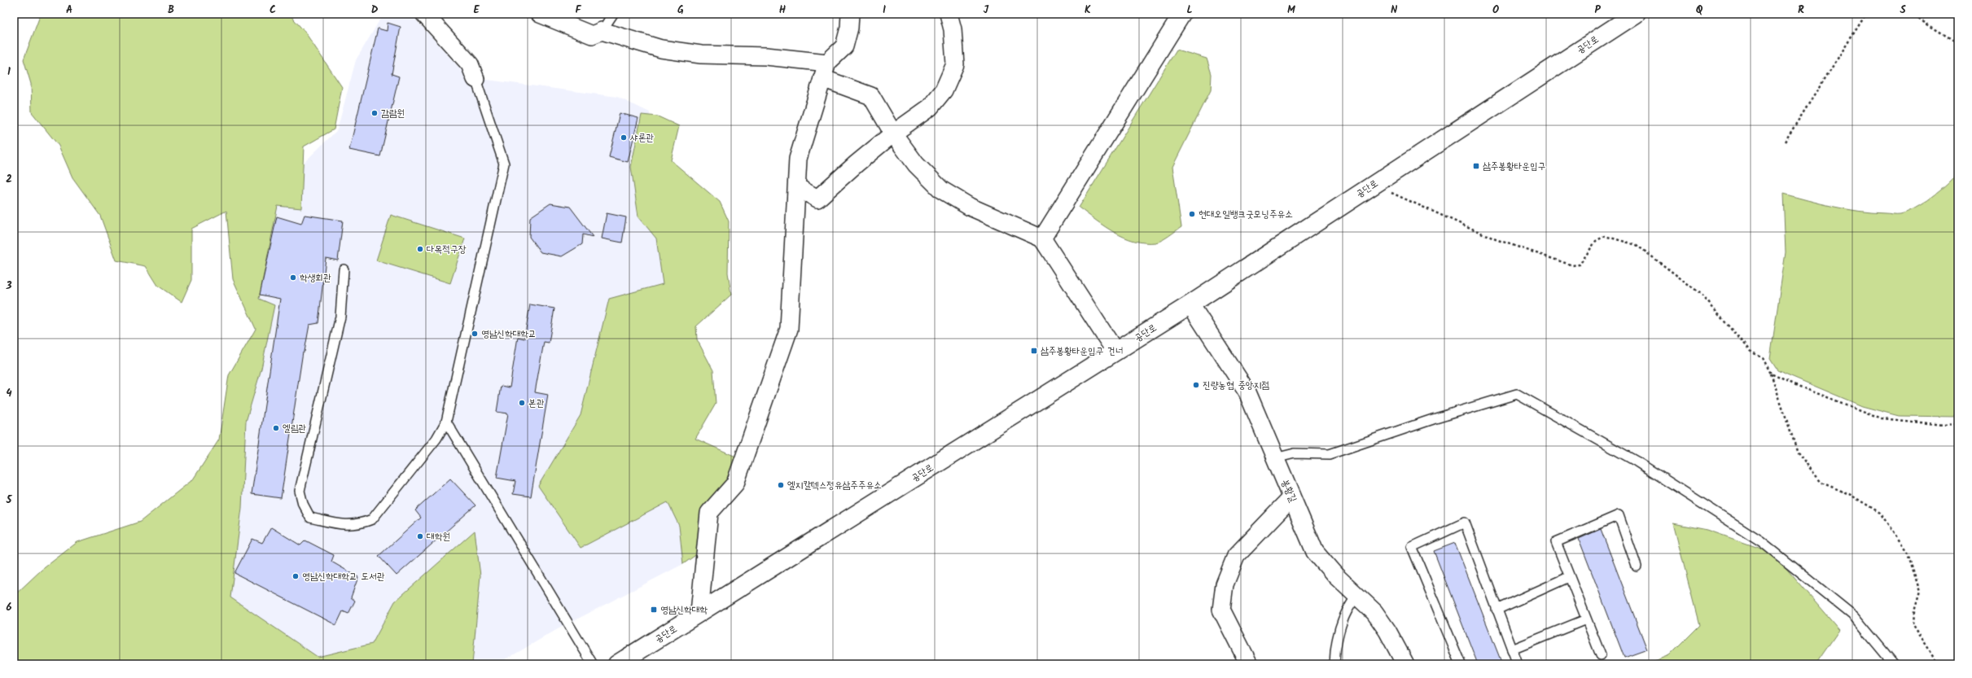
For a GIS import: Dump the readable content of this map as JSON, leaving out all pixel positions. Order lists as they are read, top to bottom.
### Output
{
  "streets": {
    "street": ["공단로", "봉황길"]
  },
  "crossings": [
    ["공단로", "봉황길"]
  ],
  "places": {
    "other": [
      "감람원",
      "샤론관",
      "현대오일뱅크굿모닝주유소",
      "다목적구장",
      "학생회관",
      "영남신학대학교",
      "진량농협 중앙지점",
      "본관",
      "엘림관",
      "엘지칼텍스정유삼주주유소",
      "대학원",
      "영남신학대학교 도서관"
    ],
    "transit": ["삼주봉황타운입구", "삼주봉황타운입구 건너", "영남신학대학"]
  },
  "grid": {
    "columns": [
      "A",
      "B",
      "C",
      "D",
      "E",
      "F",
      "G",
      "H",
      "I",
      "J",
      "K",
      "L",
      "M",
      "N",
      "O",
      "P",
      "Q",
      "R",
      "S"
    ],
    "rows": [
      "1",
      "2",
      "3",
      "4",
      "5",
      "6"
    ]
  }
}
